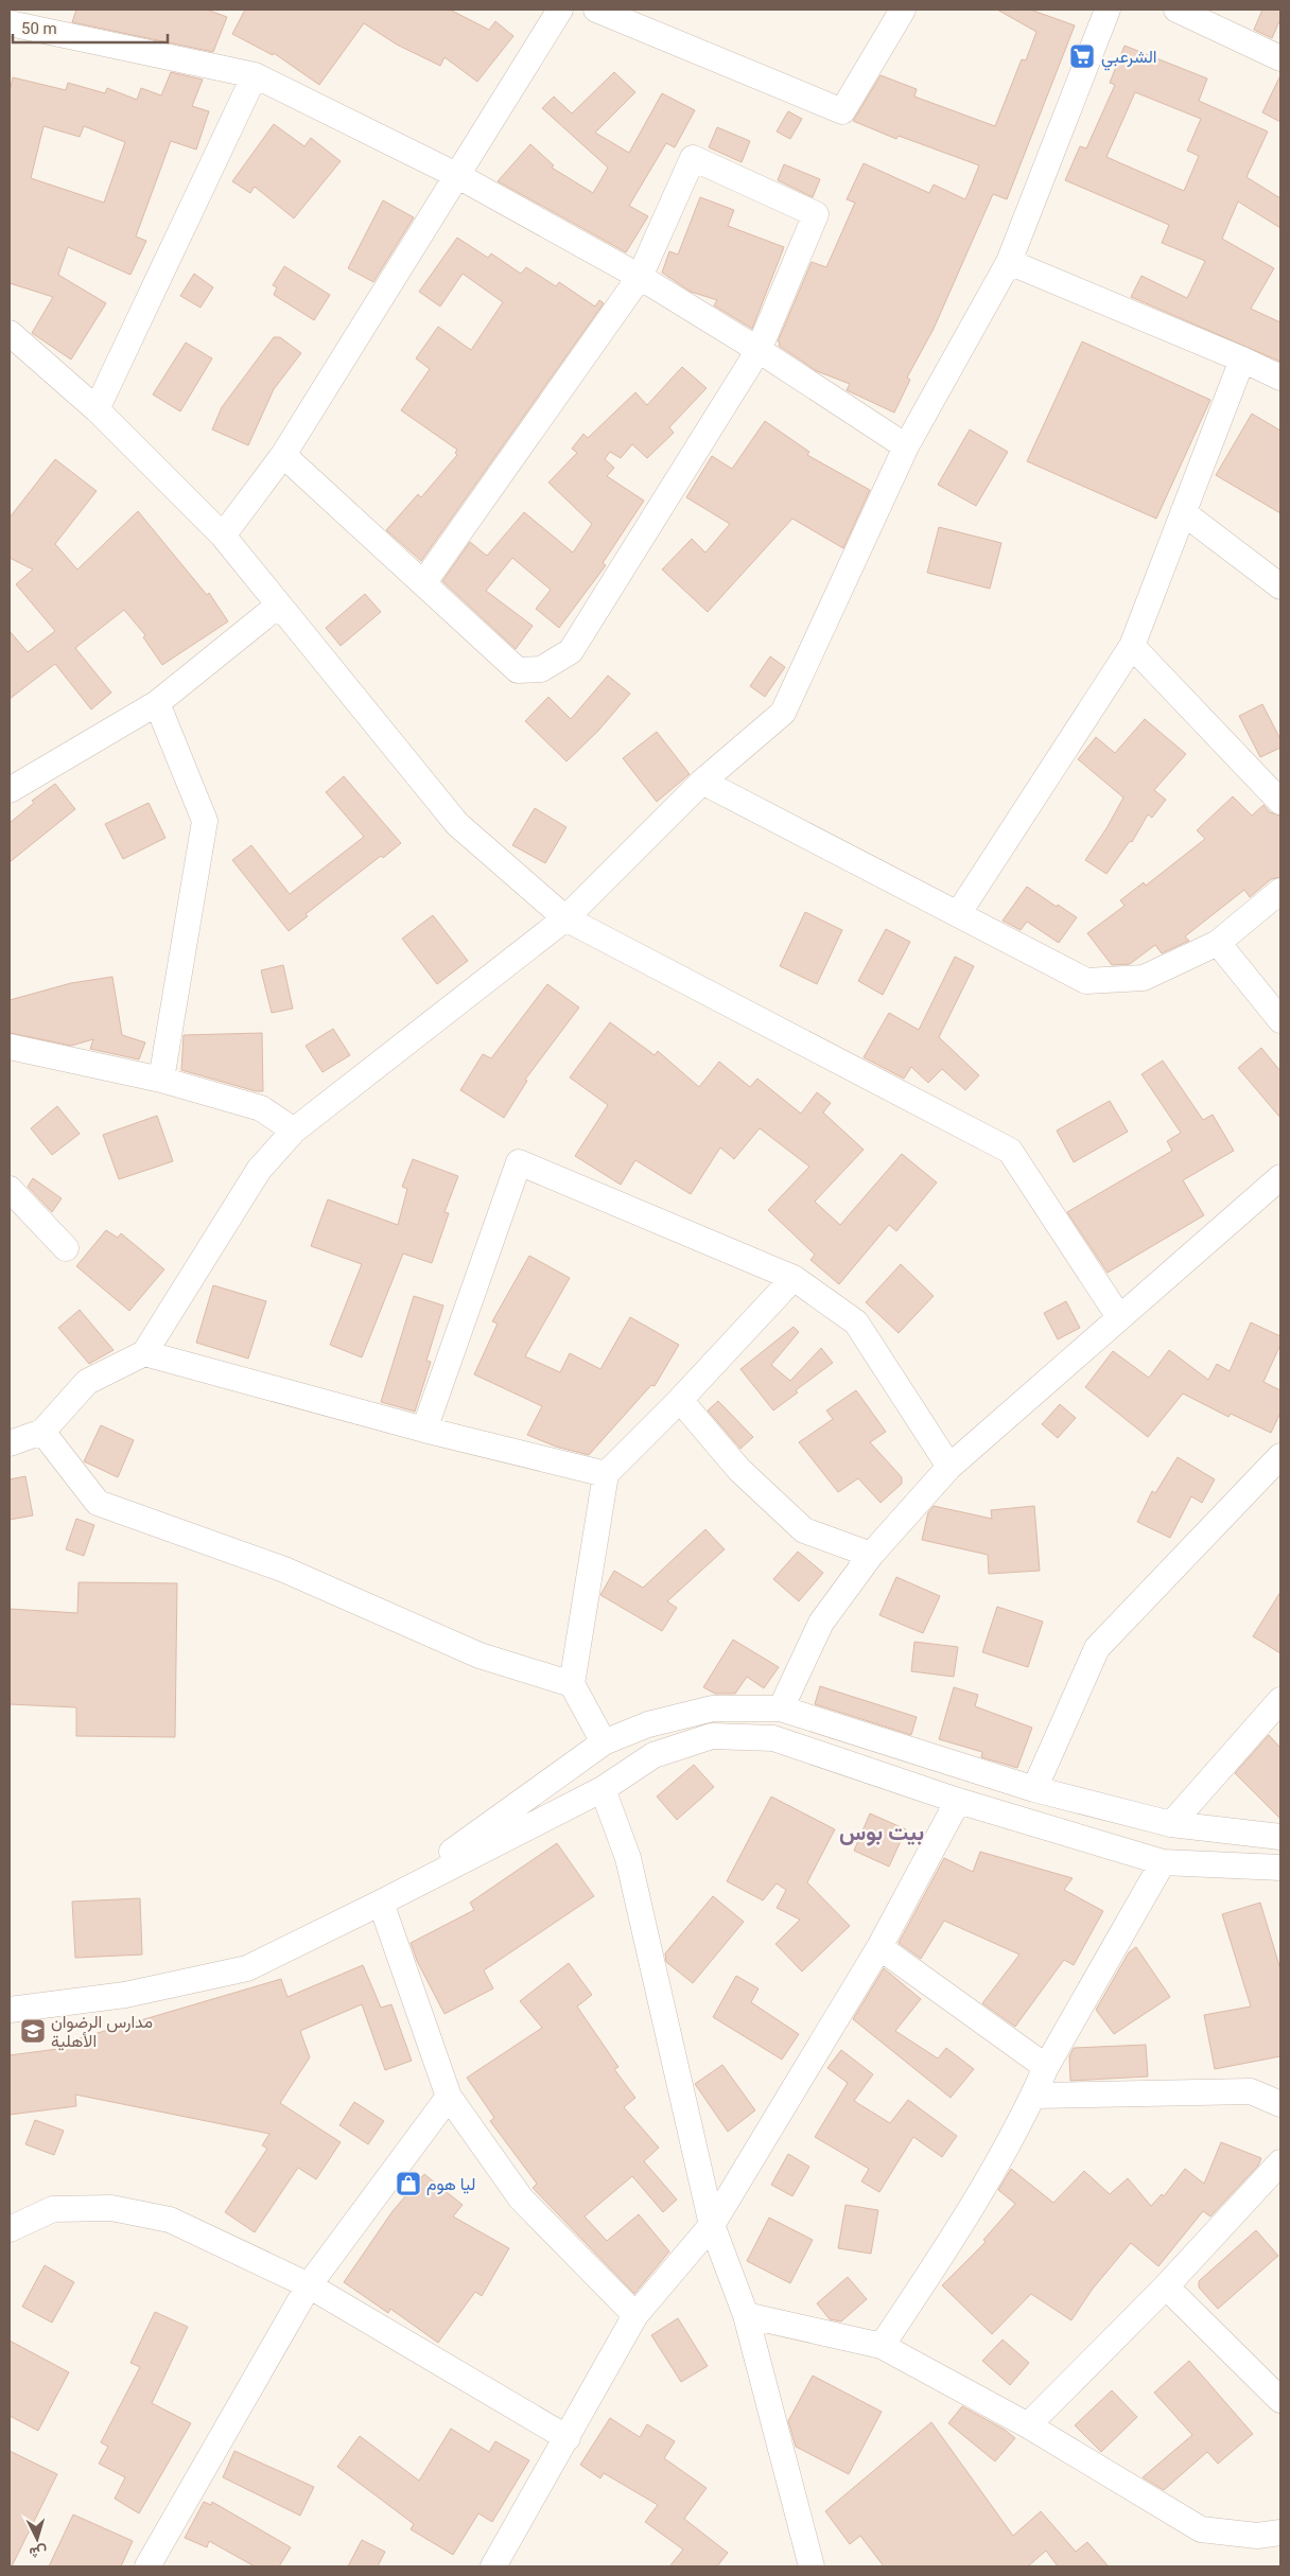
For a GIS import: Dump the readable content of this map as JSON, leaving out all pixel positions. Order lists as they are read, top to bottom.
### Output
{
  "districts": ["بيت بوس"],
  "places": {
    "supermarket": ["الشرعبي"],
    "school or university": ["مدارس الرضوان الأهلية"],
    "shop": ["ليا هوم"]
  },
  "scale_bar": "50 m",
  "north": "bottom"
}
